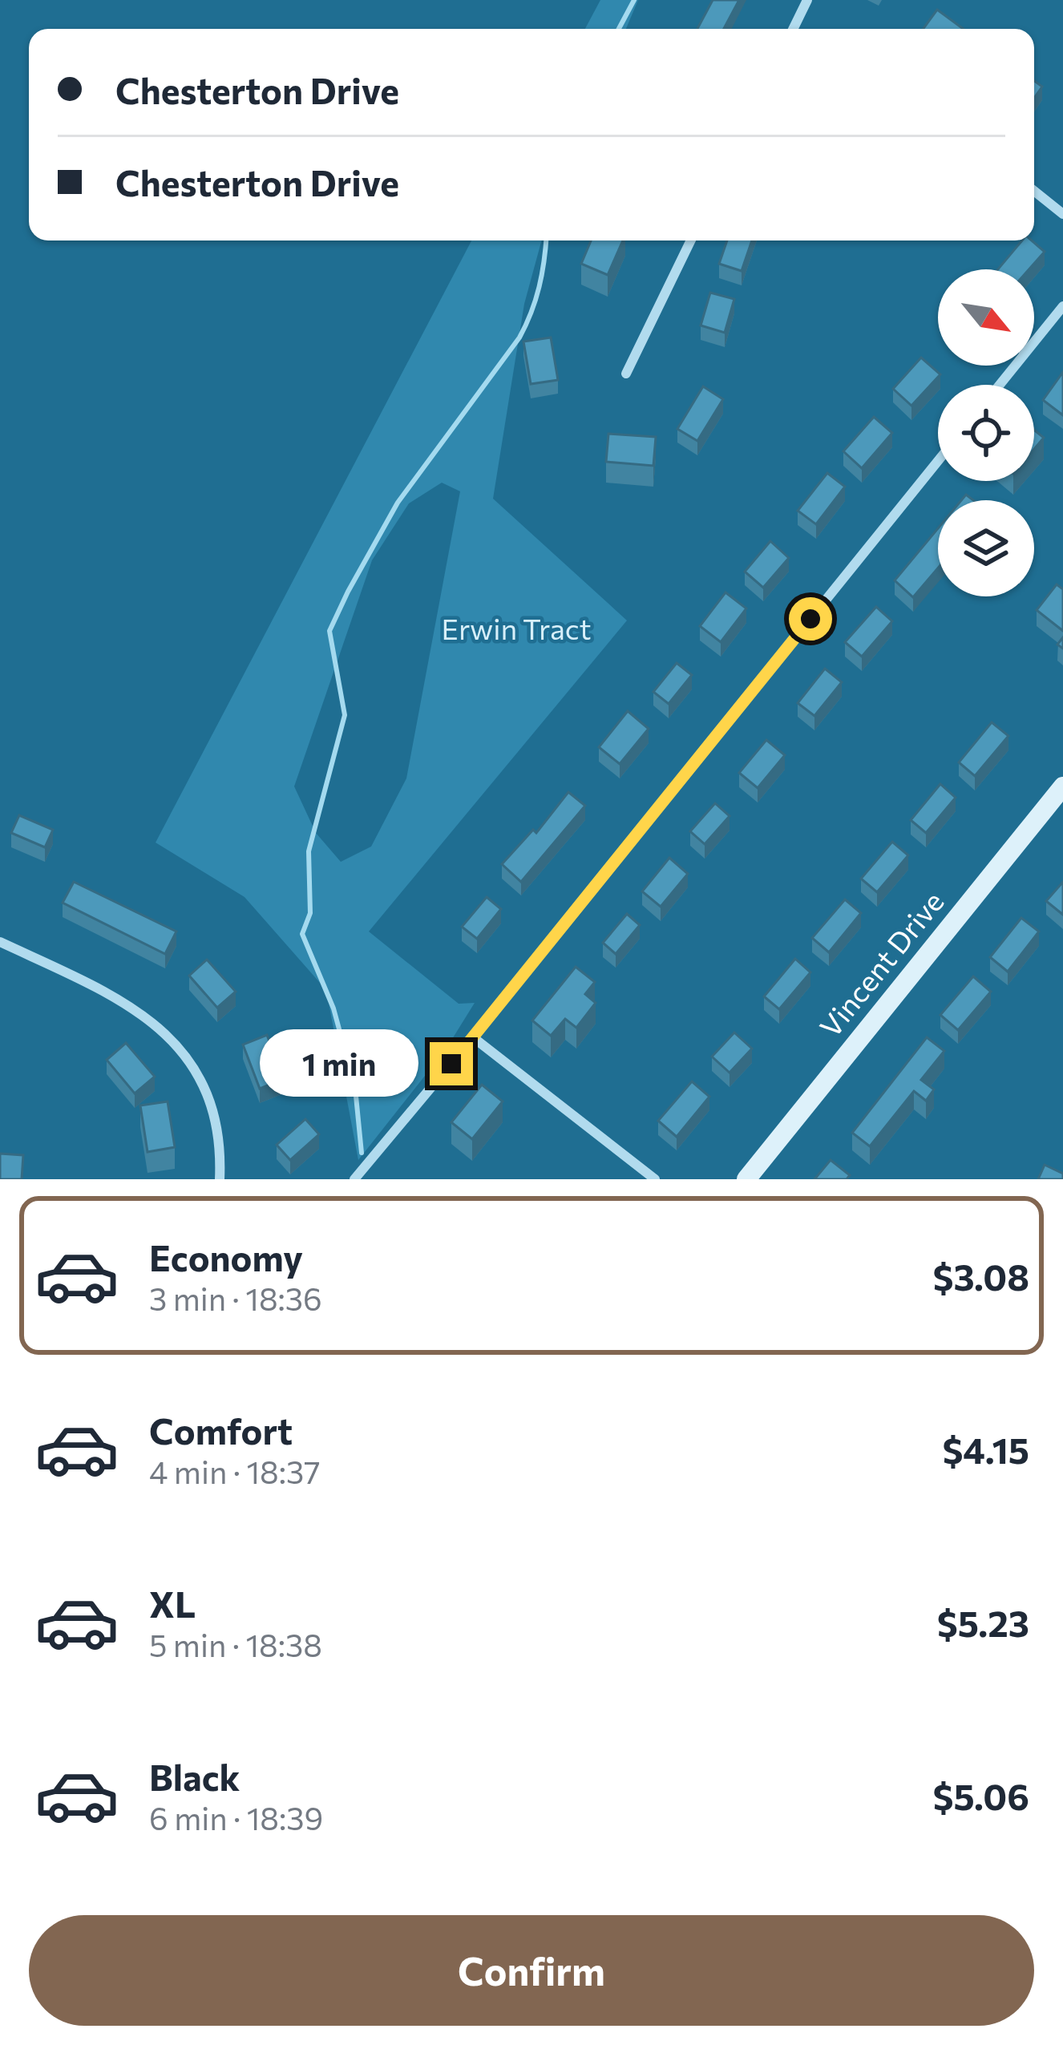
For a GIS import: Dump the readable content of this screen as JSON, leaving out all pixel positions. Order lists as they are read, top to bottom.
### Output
{
  "streets": {
    "street": ["Vincent Drive"]
  },
  "parks": ["Erwin Tract"],
  "north": "bottom right",
  "page": {
    "banner": ["Chesterton Drive", "Chesterton Drive"],
    "bubble": "1 min",
    "list": [
      {
        "name": "Economy",
        "note": "3 min · 18:36",
        "value": "$3.08"
      },
      {
        "name": "Comfort",
        "note": "4 min · 18:37",
        "value": "$4.15"
      },
      {
        "name": "XL",
        "note": "5 min · 18:38",
        "value": "$5.23"
      },
      {
        "name": "Black",
        "note": "6 min · 18:39",
        "value": "$5.06"
      }
    ],
    "buttons": "Confirm"
  }
}
